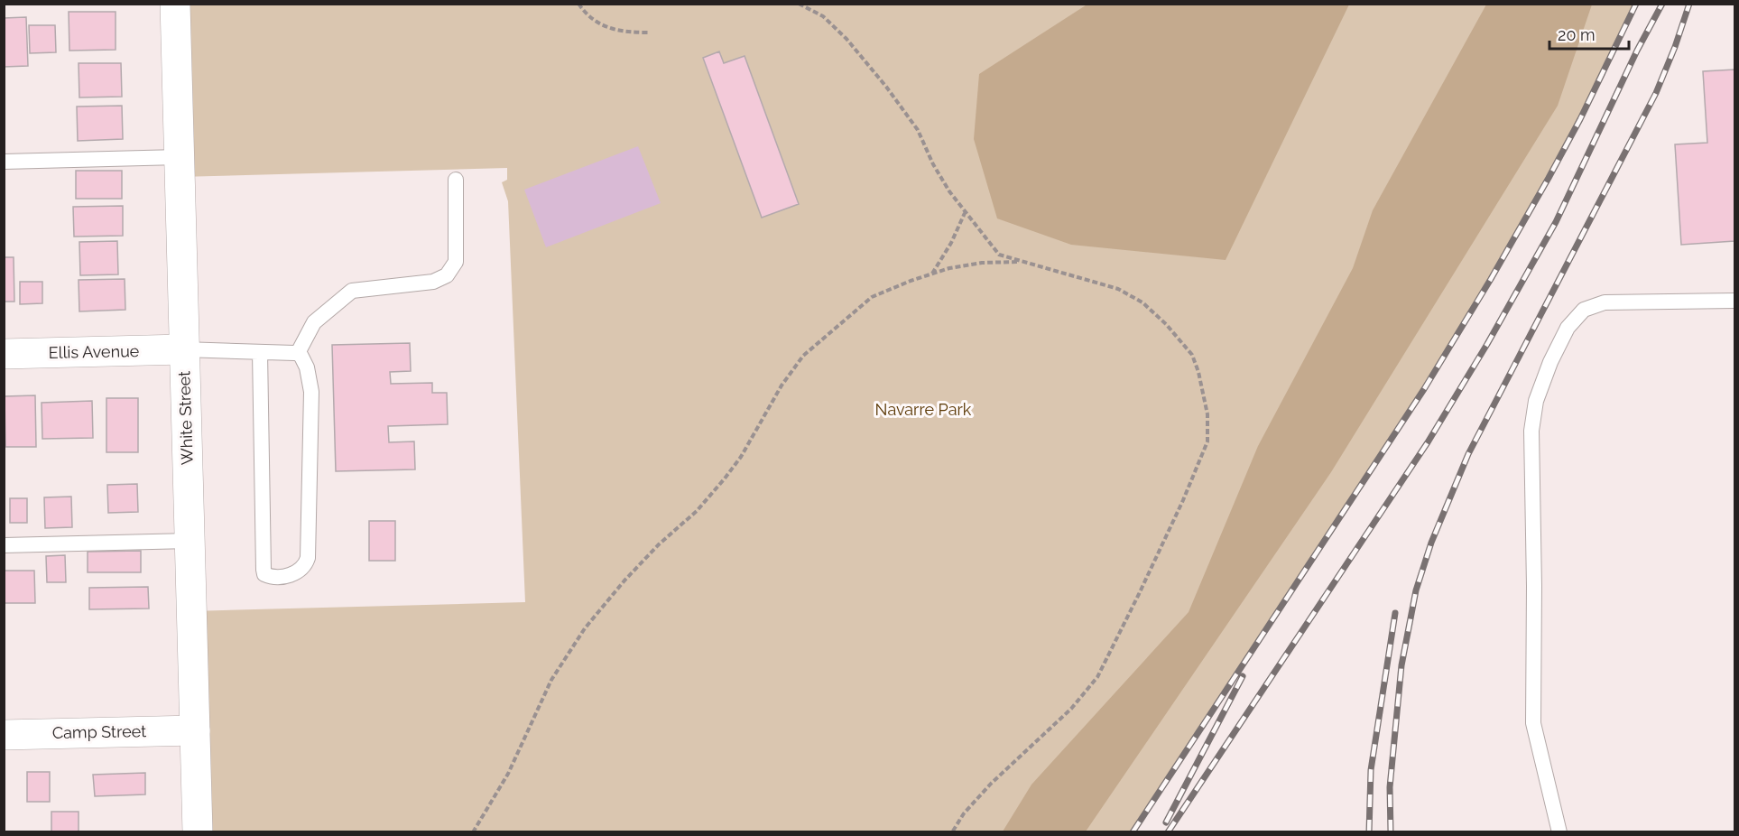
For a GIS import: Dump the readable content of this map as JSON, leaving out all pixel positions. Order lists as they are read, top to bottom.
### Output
{
  "streets": {
    "street": ["Ellis Avenue", "White Street", "Camp Street"]
  },
  "crossings": [
    ["Ellis Avenue", "White Street"],
    ["White Street", "Camp Street"]
  ],
  "parks": ["Navarre Park"],
  "scale_bar": "20 m"
}
